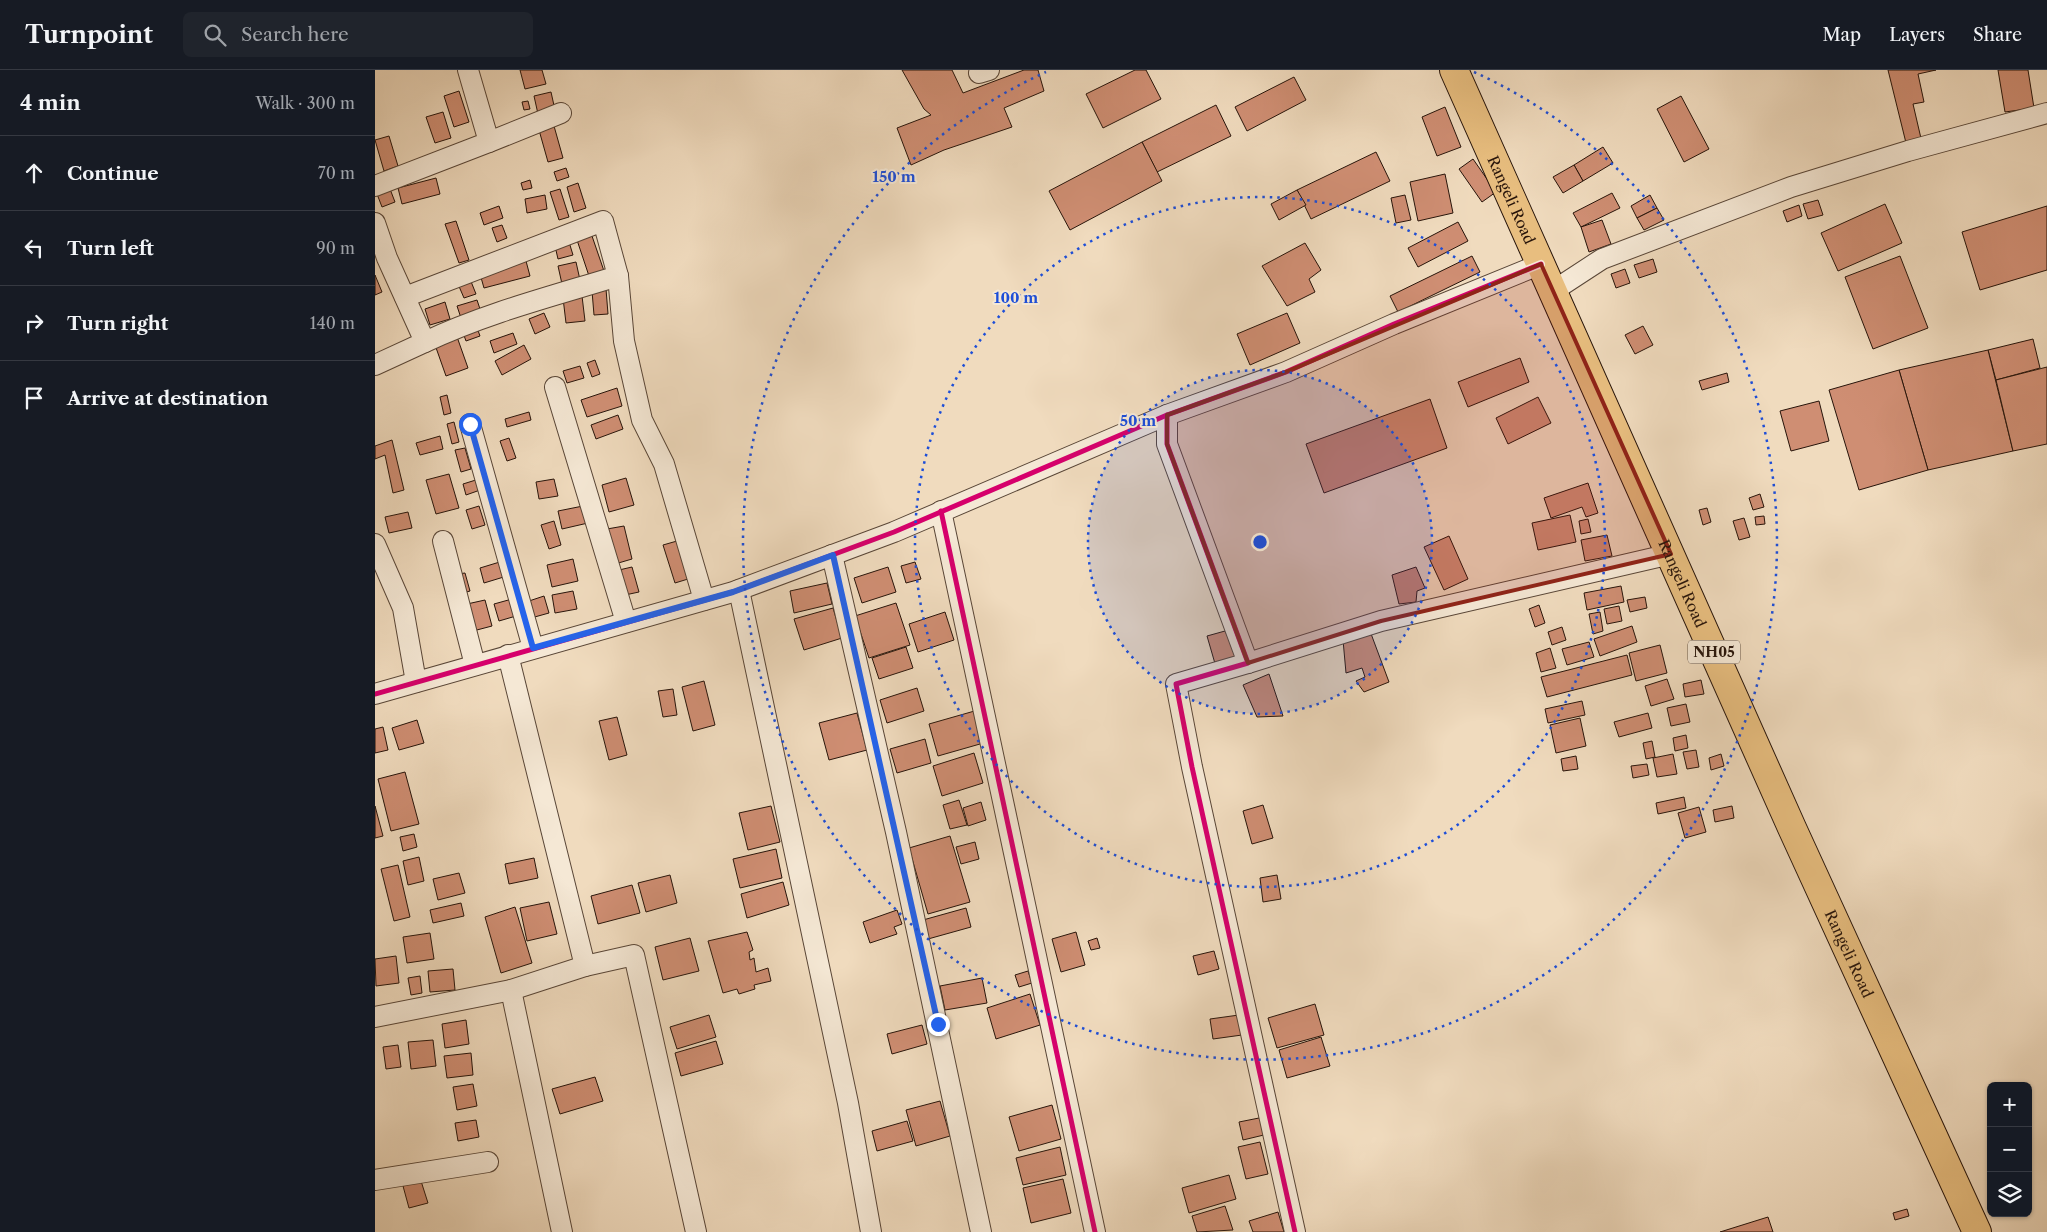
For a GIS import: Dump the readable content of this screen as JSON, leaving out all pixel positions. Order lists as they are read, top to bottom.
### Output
{
  "streets": {
    "main road": ["Rangeli Road", "NH05"]
  },
  "page": {
    "header": "Turnpoint",
    "search": "Search here",
    "nav": ["Map", "Layers", "Share"],
    "heading": ["4 min", "Walk · 300 m"],
    "list": [
      ["Continue", "70 m"],
      ["Turn left", "90 m"],
      ["Turn right", "140 m"],
      "Arrive at destination"
    ],
    "map_buttons": ["+", "−"]
  },
  "rings": ["150 m", "100 m", "50 m"]
}
